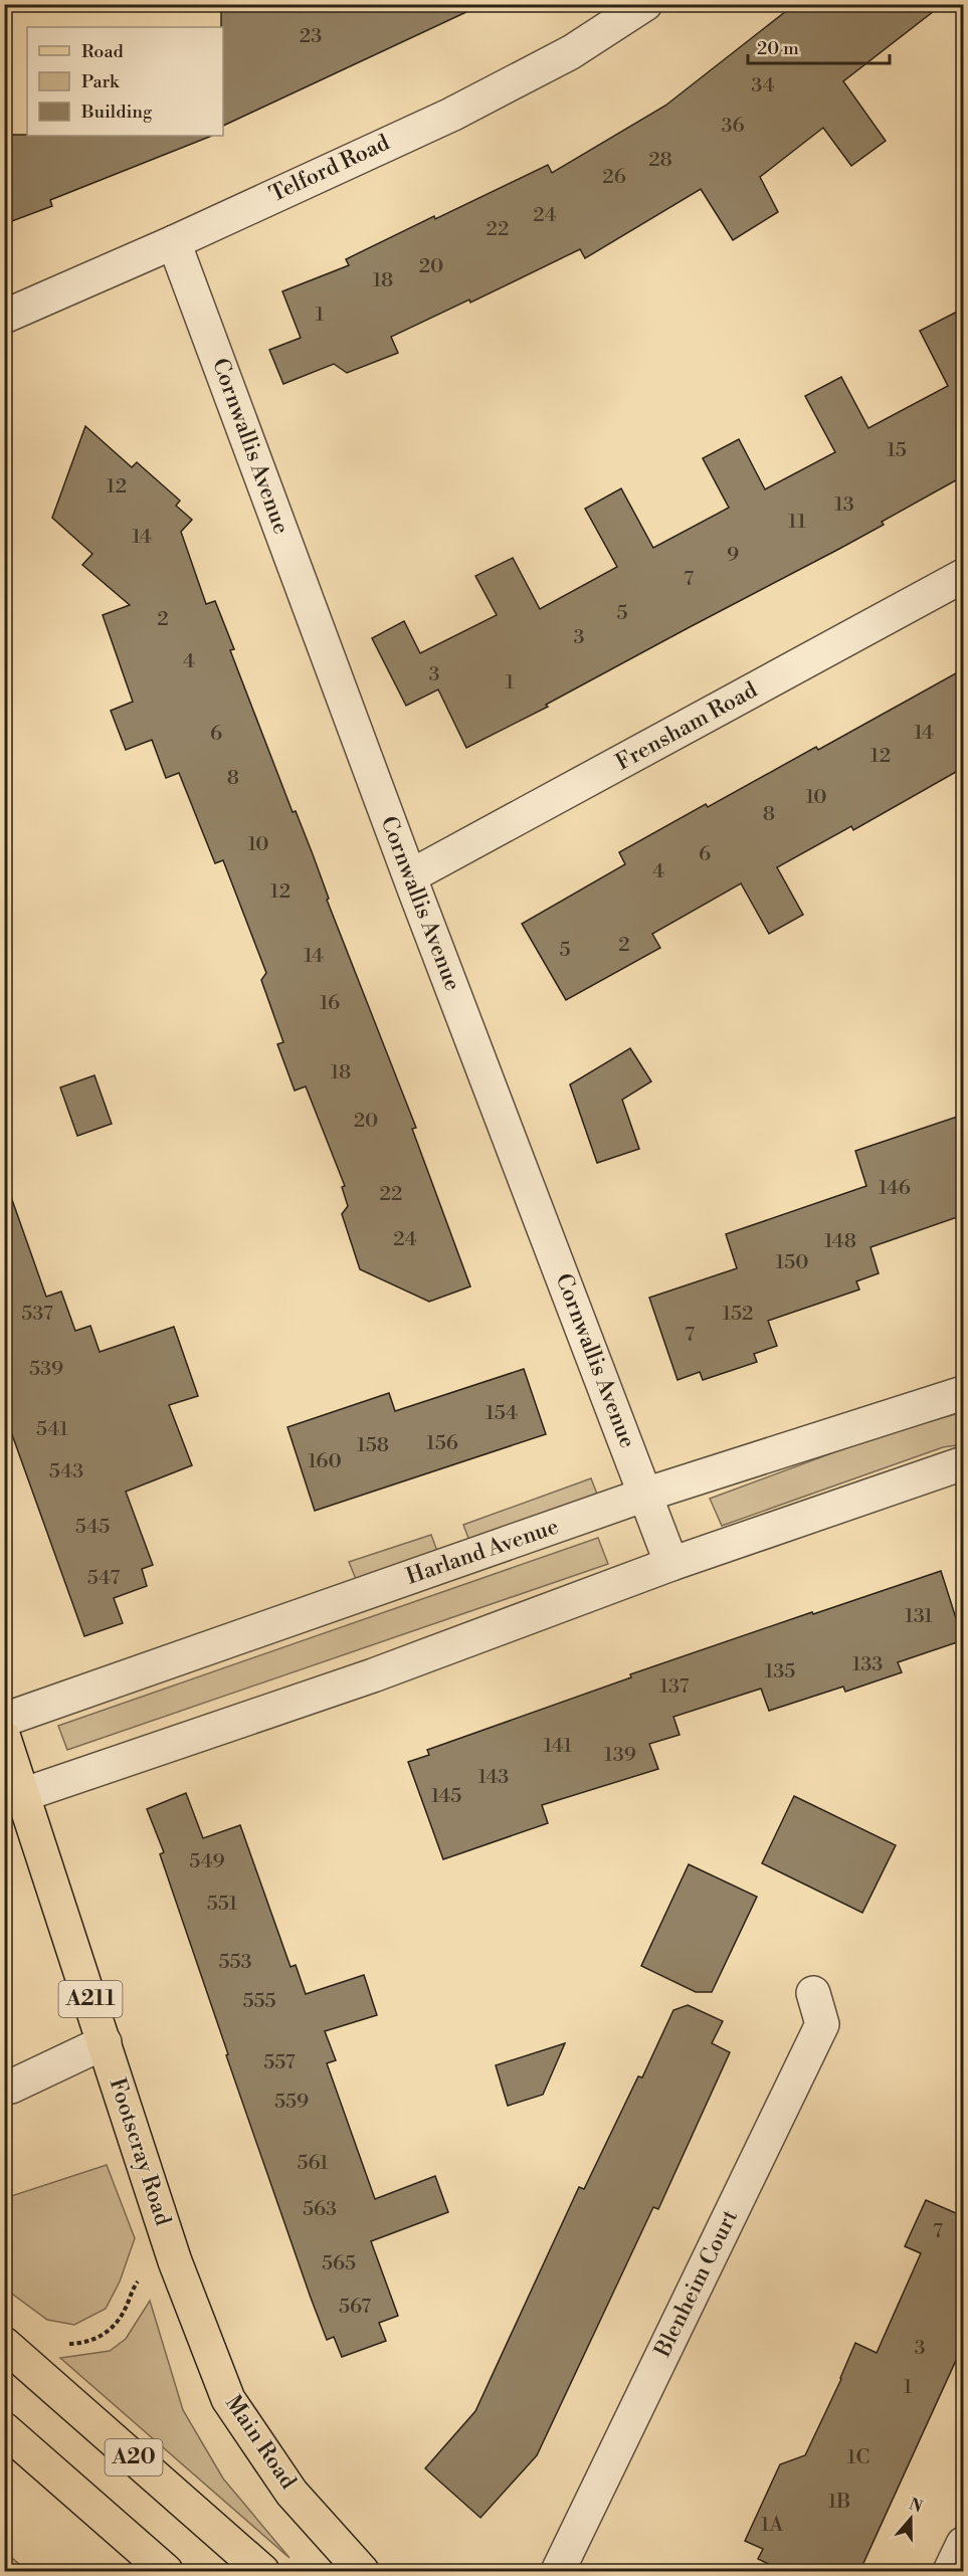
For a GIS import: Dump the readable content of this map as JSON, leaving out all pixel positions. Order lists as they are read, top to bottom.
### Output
{
  "streets": {
    "main road": [
      "A211",
      "Footscray Road",
      "Main Road",
      "A20"
    ],
    "street": [
      "Telford Road",
      "Cornwallis Avenue",
      "Frensham Road",
      "Harland Avenue",
      "Blenheim Court"
    ]
  },
  "crossings": [
    ["Telford Road", "Cornwallis Avenue"],
    ["Cornwallis Avenue", "Frensham Road"],
    ["Cornwallis Avenue", "Harland Avenue"],
    ["Footscray Road", "Main Road"]
  ],
  "house_numbers": [
    "23",
    "34",
    "36",
    "28",
    "26",
    "24",
    "22",
    "20",
    "18",
    "1",
    "15",
    "12",
    "13",
    "11",
    "14",
    "9",
    "7",
    "5",
    "2",
    "3",
    "4",
    "3",
    "1",
    "14",
    "6",
    "12",
    "8",
    "10",
    "8",
    "10",
    "6",
    "4",
    "12",
    "2",
    "5",
    "14",
    "16",
    "18",
    "20",
    "146",
    "22",
    "24",
    "148",
    "150",
    "537",
    "152",
    "7",
    "539",
    "154",
    "541",
    "156",
    "158",
    "160",
    "543",
    "545",
    "547",
    "131",
    "133",
    "135",
    "137",
    "141",
    "139",
    "143",
    "145",
    "549",
    "551",
    "553",
    "555",
    "557",
    "559",
    "561",
    "563",
    "7",
    "565",
    "567",
    "3",
    "1",
    "1C",
    "1B",
    "1A"
  ],
  "legend": ["Road", "Park", "Building"],
  "scale_bar": "20 m",
  "north": "top"
}
